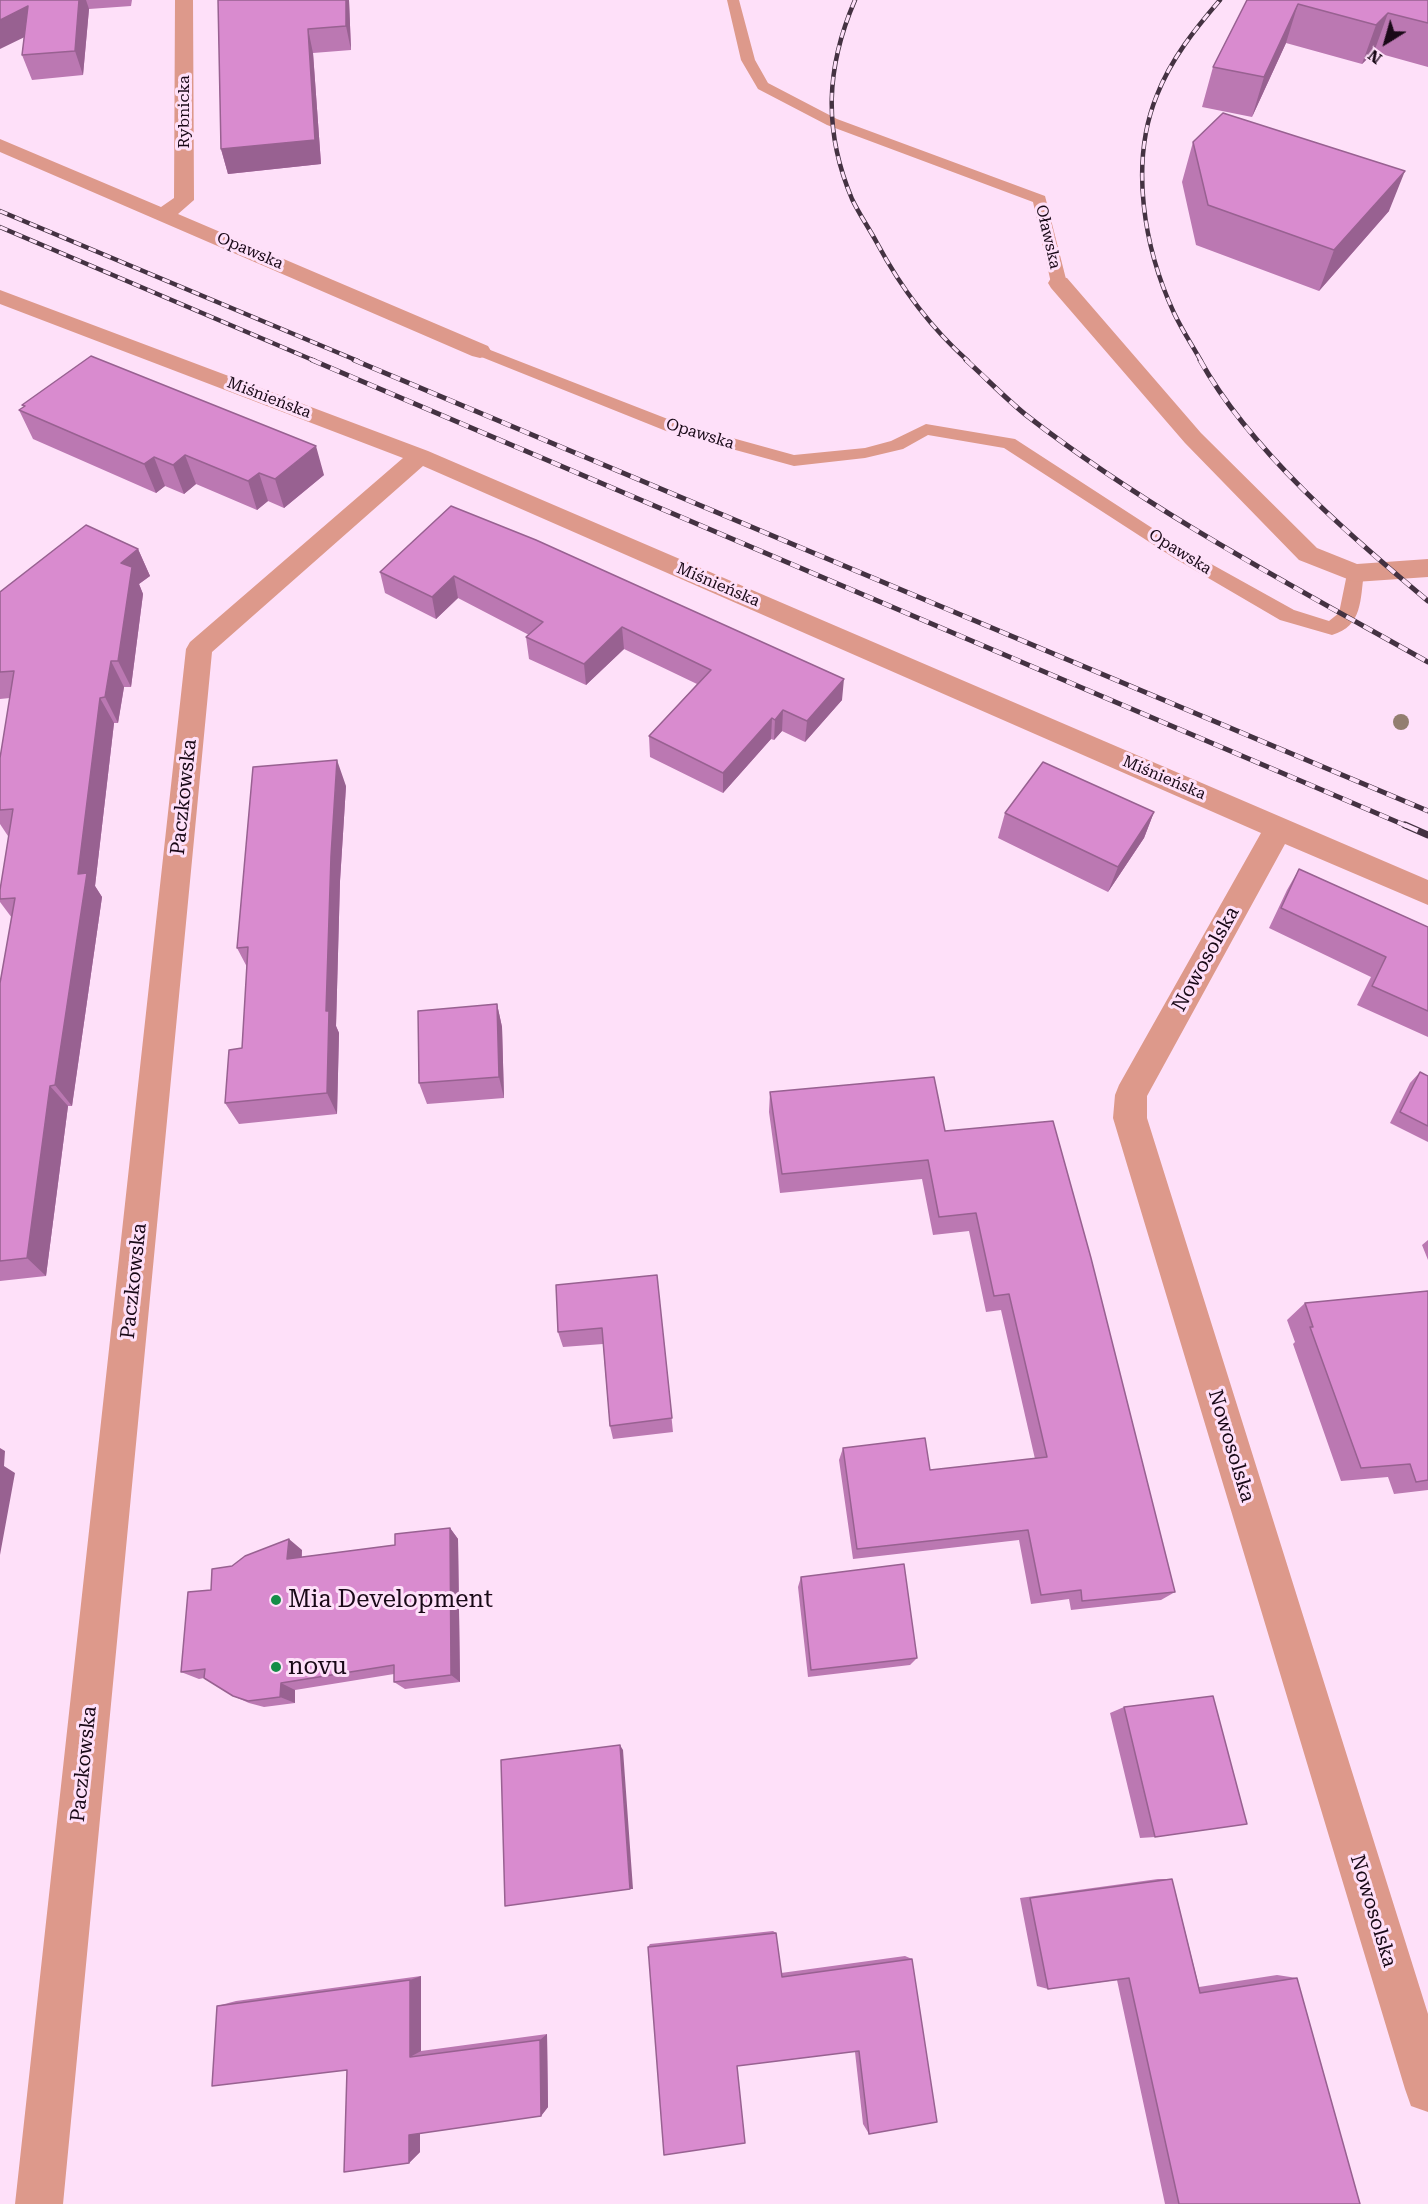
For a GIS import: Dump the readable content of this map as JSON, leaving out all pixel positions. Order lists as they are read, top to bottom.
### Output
{
  "streets": {
    "street": [
      "Rybnicka",
      "Oławska",
      "Opawska",
      "Miśnieńska",
      "Paczkowska",
      "Nowosolska"
    ]
  },
  "crossings": [
    ["Rybnicka", "Opawska"],
    ["Oławska", "Opawska"],
    ["Miśnieńska", "Paczkowska"],
    ["Miśnieńska", "Nowosolska"]
  ],
  "places": ["Mia Development", "novu"],
  "north": "bottom left"
}
